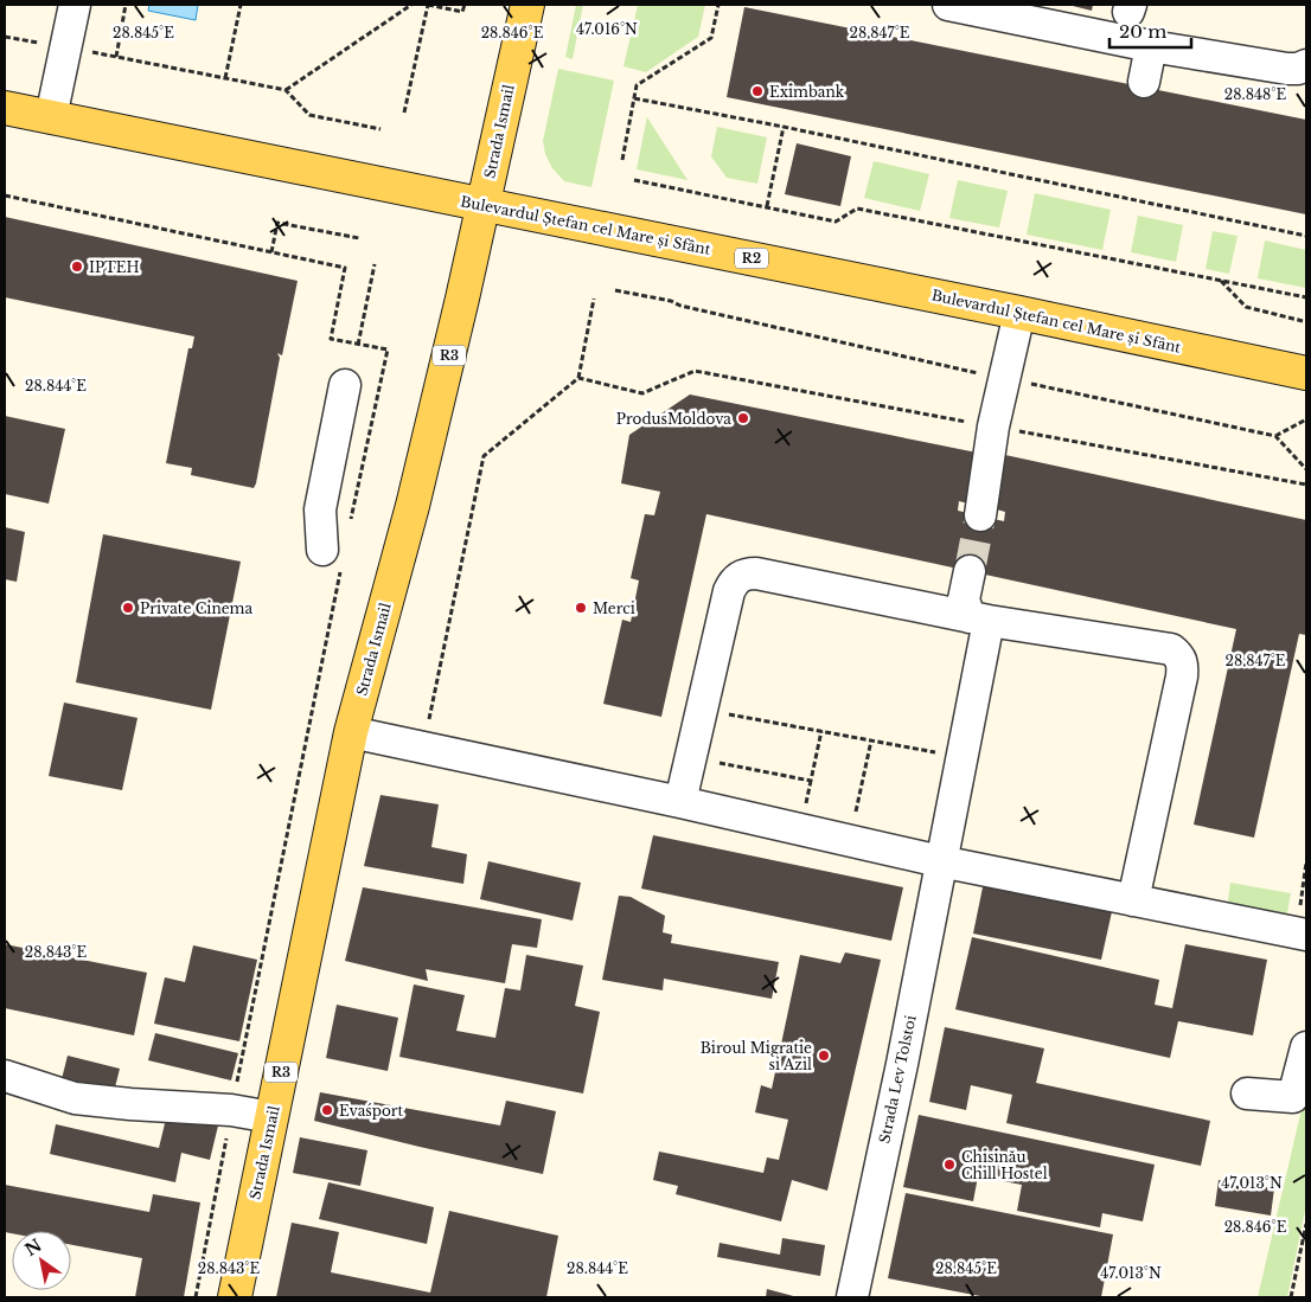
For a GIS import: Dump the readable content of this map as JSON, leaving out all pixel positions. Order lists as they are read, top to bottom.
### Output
{
  "streets": {
    "main road": [
      "Strada Ismail",
      "Bulevardul Ștefan cel Mare și Sfânt",
      "R2",
      "R3"
    ],
    "street": ["Strada Lev Tolstoi"]
  },
  "crossings": [
    ["Strada Ismail", "Bulevardul Ștefan cel Mare și Sfânt"]
  ],
  "places": [
    "Eximbank",
    "IPTEH",
    "ProdusMoldova",
    "Private Cinema",
    "Merci",
    "Biroul Migratie si Azil",
    "Evaśport",
    "Chișinău Chill Hostel"
  ],
  "scale_bar": "20 m",
  "north": "top left",
  "coordinates": [
    "47.016°N",
    "28.845°E",
    "28.846°E",
    "28.847°E",
    "28.848°E",
    "28.844°E",
    "28.843°E",
    "47.013°N"
  ]
}
